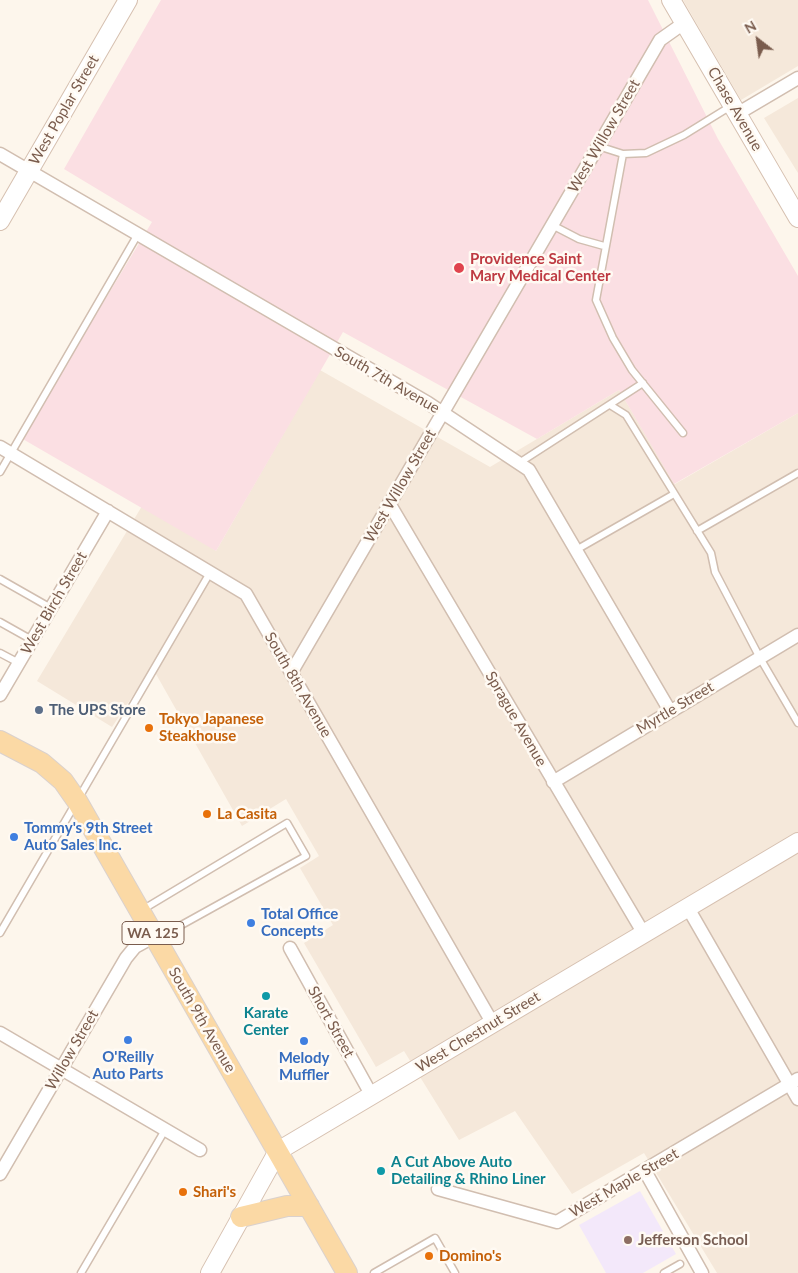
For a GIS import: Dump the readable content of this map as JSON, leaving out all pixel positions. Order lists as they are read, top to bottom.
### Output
{
  "streets": {
    "main road": [
      "Chase Avenue",
      "West Poplar Street",
      "WA 125",
      "South 9th Avenue",
      "West Chestnut Street"
    ],
    "street": [
      "West Willow Street",
      "South 7th Avenue",
      "West Birch Street",
      "South 8th Avenue",
      "Myrtle Street",
      "Sprague Avenue",
      "Short Street",
      "Willow Street",
      "West Maple Street"
    ]
  },
  "crossings": [
    ["Chase Avenue", "West Willow Street"],
    ["West Poplar Street", "South 7th Avenue"],
    ["West Willow Street", "South 7th Avenue"],
    ["West Willow Street", "South 8th Avenue"],
    ["West Willow Street", "Sprague Avenue"],
    ["South 7th Avenue", "Myrtle Street"],
    ["West Birch Street", "South 8th Avenue"],
    ["South 8th Avenue", "West Chestnut Street"],
    ["Myrtle Street", "Sprague Avenue"],
    ["Sprague Avenue", "West Chestnut Street"],
    ["South 9th Avenue", "West Chestnut Street"],
    ["South 9th Avenue", "Willow Street"],
    ["Short Street", "West Chestnut Street"]
  ],
  "places": [
    "Providence Saint Mary Medical Center",
    "The UPS Store",
    "Tokyo Japanese Steakhouse",
    "La Casita",
    "Tommy's 9th Street Auto Sales Inc.",
    "Total Office Concepts",
    "Karate Center",
    "O'Reilly Auto Parts",
    "Melody Muffler",
    "A Cut Above Auto Detailing & Rhino Liner",
    "Shari's",
    "Jefferson School",
    "Domino's"
  ],
  "north": "top left"
}
